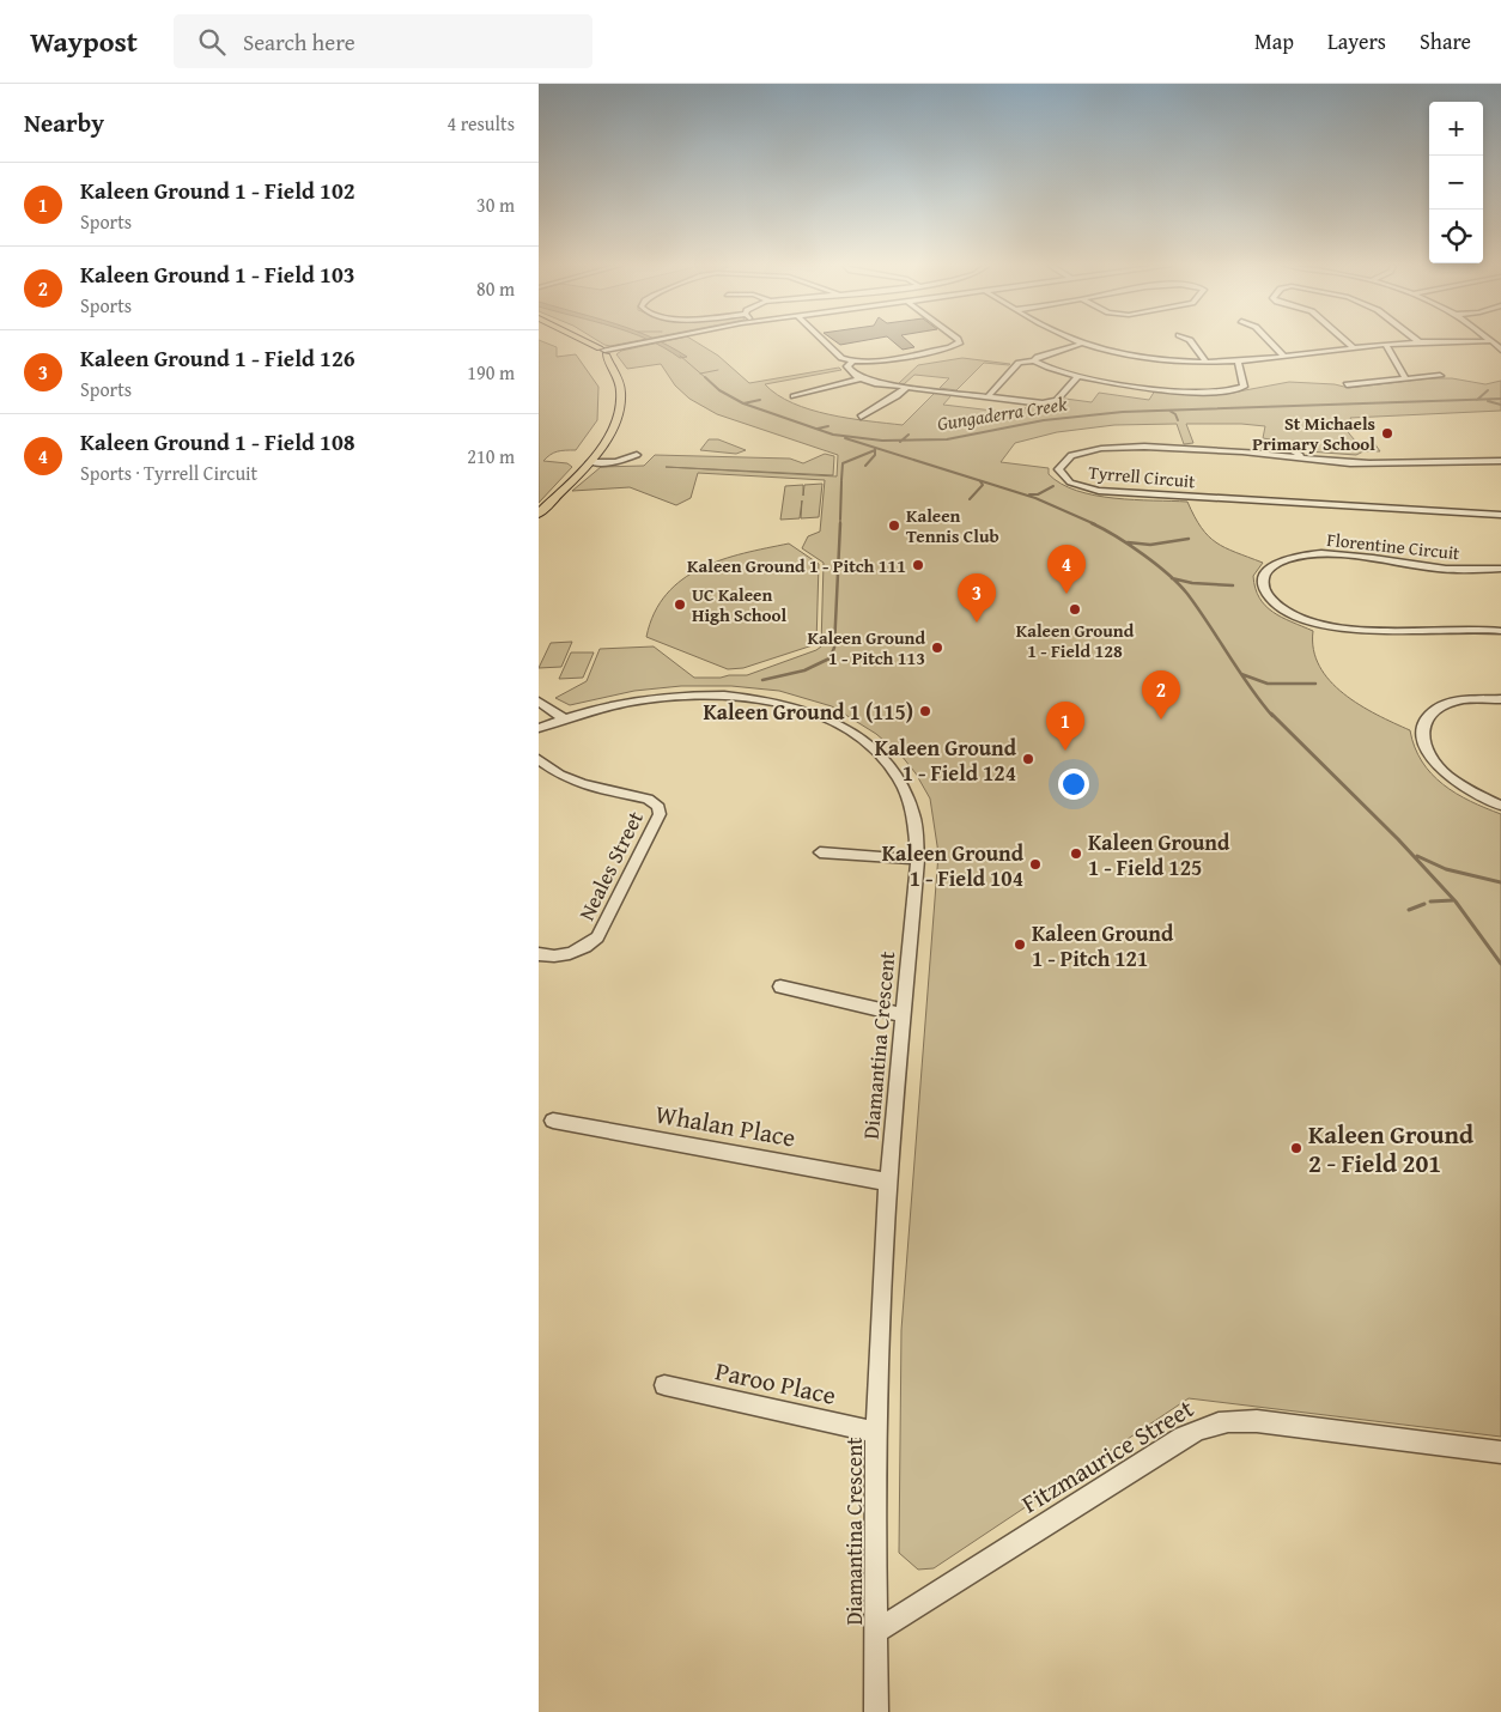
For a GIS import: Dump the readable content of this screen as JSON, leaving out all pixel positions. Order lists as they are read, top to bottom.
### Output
{
  "streets": {
    "street": [
      "Tyrrell Circuit",
      "Florentine Circuit",
      "Neales Street",
      "Diamantina Crescent",
      "Whalan Place",
      "Paroo Place",
      "Fitzmaurice Street"
    ]
  },
  "crossings": [
    ["Diamantina Crescent", "Whalan Place"],
    ["Diamantina Crescent", "Paroo Place"],
    ["Diamantina Crescent", "Fitzmaurice Street"]
  ],
  "water": ["Gungaderra Creek"],
  "places": [
    "St Michaels Primary School",
    "Kaleen Tennis Club",
    "Kaleen Ground 1 - Pitch 111",
    "UC Kaleen High School",
    "Kaleen Ground 1 - Field 128",
    "Kaleen Ground 1 - Pitch 113",
    "Kaleen Ground 1 (115)",
    "Kaleen Ground 1 - Field 124",
    "Kaleen Ground 1 - Field 125",
    "Kaleen Ground 1 - Field 104",
    "Kaleen Ground 1 - Pitch 121",
    "Kaleen Ground 2 - Field 201"
  ],
  "page": {
    "header": "Waypost",
    "search": "Search here",
    "nav": ["Map", "Layers", "Share"],
    "heading": ["Nearby", "4 results"],
    "map_buttons": ["+", "−"],
    "list": [
      {
        "mark": "1",
        "name": "Kaleen Ground 1 - Field 102",
        "note": "Sports",
        "value": "30 m"
      },
      {
        "mark": "2",
        "name": "Kaleen Ground 1 - Field 103",
        "note": "Sports",
        "value": "80 m"
      },
      {
        "mark": "3",
        "name": "Kaleen Ground 1 - Field 126",
        "note": "Sports",
        "value": "190 m"
      },
      {
        "mark": "4",
        "name": "Kaleen Ground 1 - Field 108",
        "note": "Sports · Tyrrell Circuit",
        "value": "210 m"
      }
    ],
    "pins": [
      "4",
      "3",
      "2",
      "1"
    ]
  }
}
